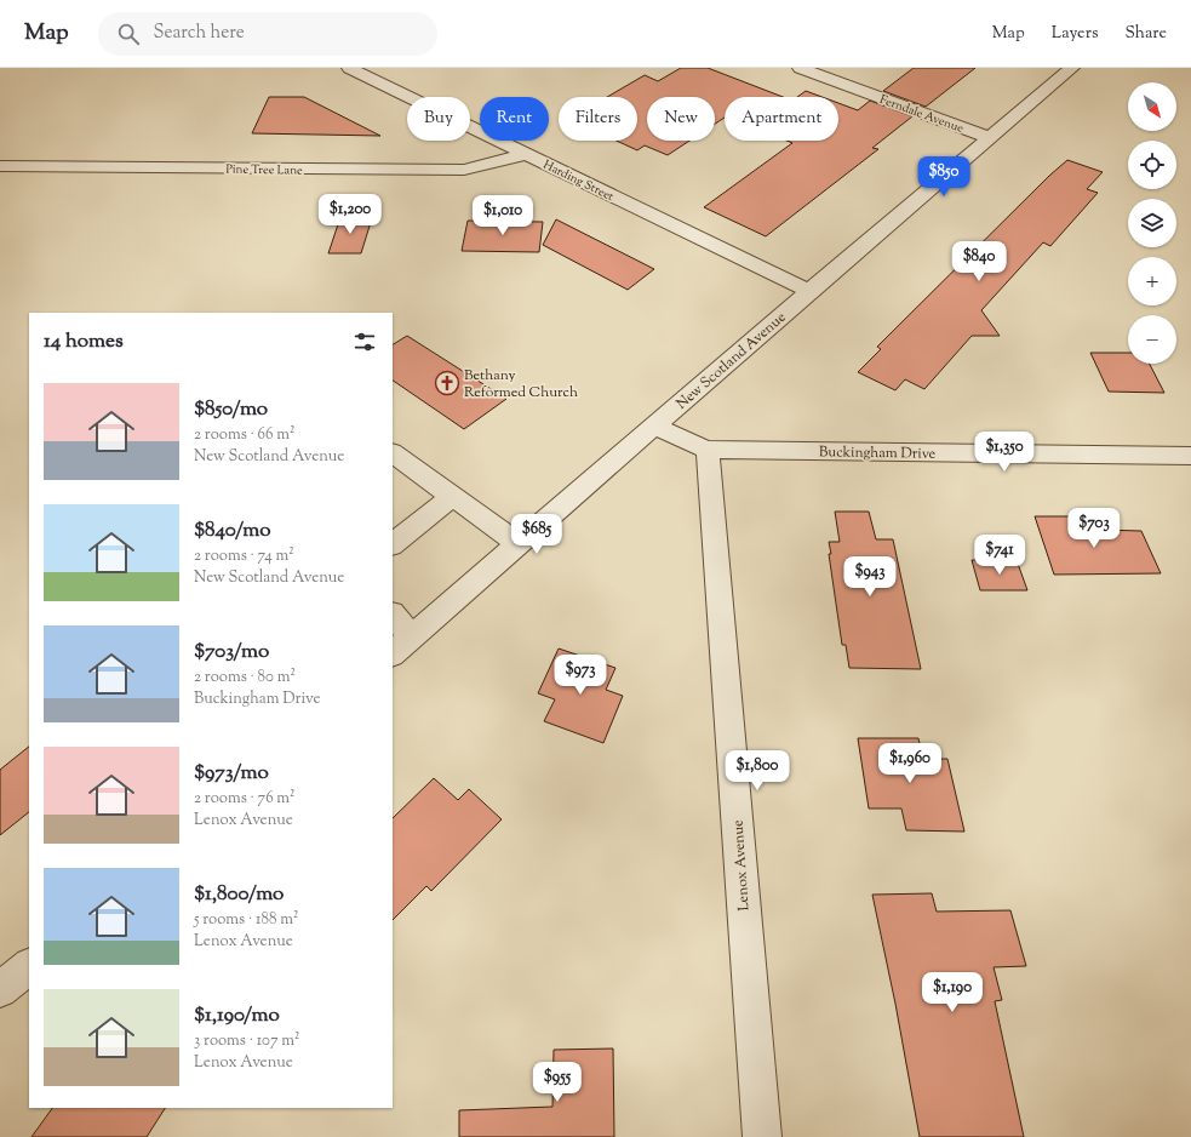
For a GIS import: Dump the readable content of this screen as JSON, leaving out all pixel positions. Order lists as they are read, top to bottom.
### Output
{
  "streets": {
    "street": [
      "Ferndale Avenue",
      "Pine Tree Lane",
      "Harding Street",
      "New Scotland Avenue",
      "Buckingham Drive",
      "Lenox Avenue"
    ]
  },
  "crossings": [
    ["Ferndale Avenue", "New Scotland Avenue"],
    ["Pine Tree Lane", "Harding Street"],
    ["Harding Street", "New Scotland Avenue"],
    ["New Scotland Avenue", "Buckingham Drive"],
    ["Buckingham Drive", "Lenox Avenue"]
  ],
  "places": {
    "church": ["Bethany Reformed Church"]
  },
  "north": "bottom right",
  "page": {
    "header": "Map",
    "search": "Search here",
    "nav": ["Map", "Layers", "Share"],
    "map_buttons": ["+", "−"],
    "chip": [
      "Buy",
      "Rent",
      "Filters",
      "New",
      "Apartment"
    ],
    "price": [
      "$850",
      "$1,200",
      "$1,010",
      "$840",
      "$1,350",
      "$703",
      "$685",
      "$741",
      "$943",
      "$973",
      "$1,960",
      "$1,800",
      "$1,190",
      "$955"
    ],
    "heading": "14 homes",
    "list": [
      {
        "name": "$850/mo",
        "note": "2 rooms · 66 m² · New Scotland Avenue"
      },
      {
        "name": "$840/mo",
        "note": "2 rooms · 74 m² · New Scotland Avenue"
      },
      {
        "name": "$703/mo",
        "note": "2 rooms · 80 m² · Buckingham Drive"
      },
      {
        "name": "$973/mo",
        "note": "2 rooms · 76 m² · Lenox Avenue"
      },
      {
        "name": "$1,800/mo",
        "note": "5 rooms · 188 m² · Lenox Avenue"
      },
      {
        "name": "$1,190/mo",
        "note": "3 rooms · 107 m² · Lenox Avenue"
      }
    ]
  }
}
